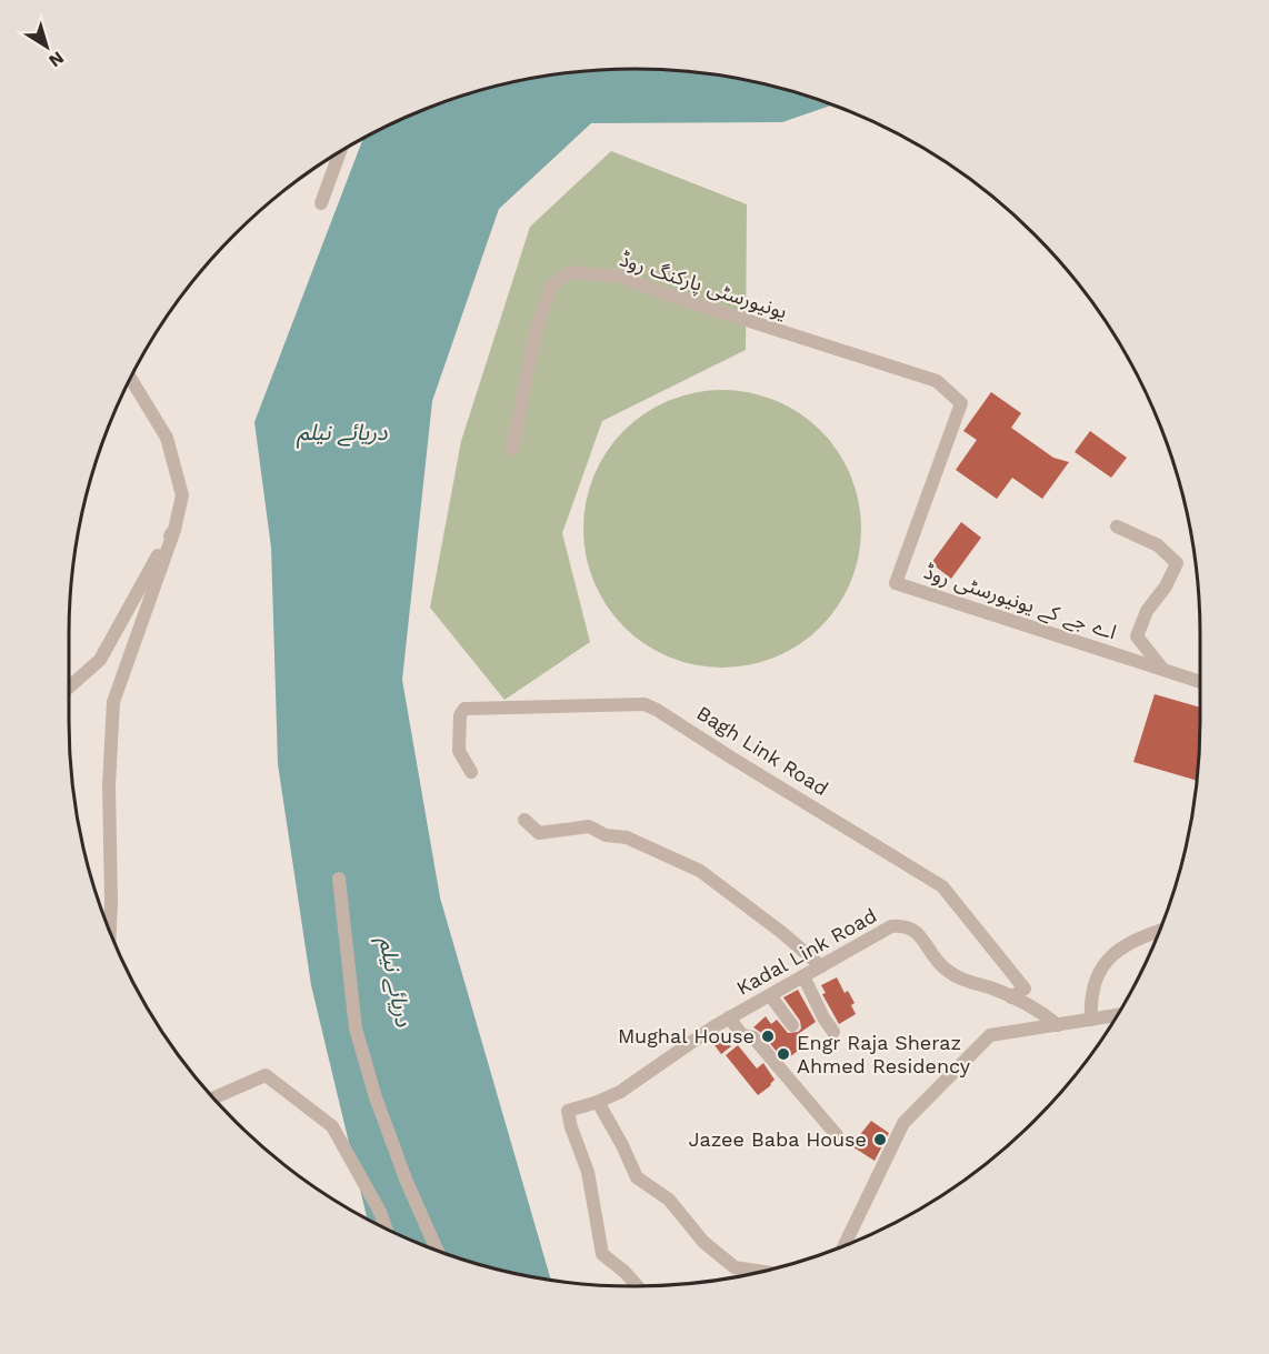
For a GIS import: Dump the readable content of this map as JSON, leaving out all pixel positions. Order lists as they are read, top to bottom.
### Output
{
  "streets": {
    "street": [
      "یونیورسٹی پارکنگ روڈ",
      "اے جے کے یونیورسٹی روڈ",
      "Bagh Link Road",
      "Kadal Link Road"
    ]
  },
  "crossings": [
    ["یونیورسٹی پارکنگ روڈ", "اے جے کے یونیورسٹی روڈ"],
    ["Bagh Link Road", "Kadal Link Road"]
  ],
  "water": ["دریائے نیلم"],
  "places": ["Mughal House", "Engr Raja Sheraz Ahmed Residency", "Jazee Baba House"],
  "north": "bottom right"
}
